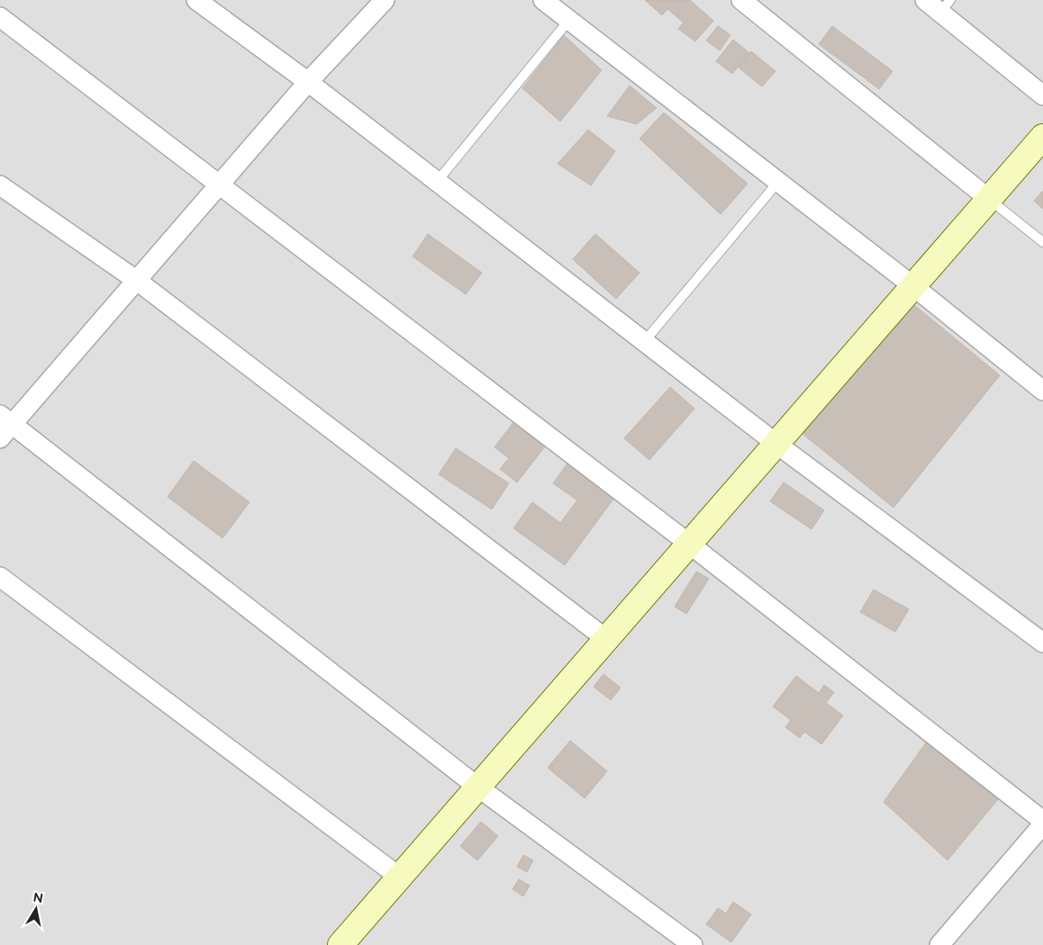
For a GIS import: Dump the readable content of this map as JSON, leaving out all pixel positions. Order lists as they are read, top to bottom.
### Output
{
  "north": "top"
}
